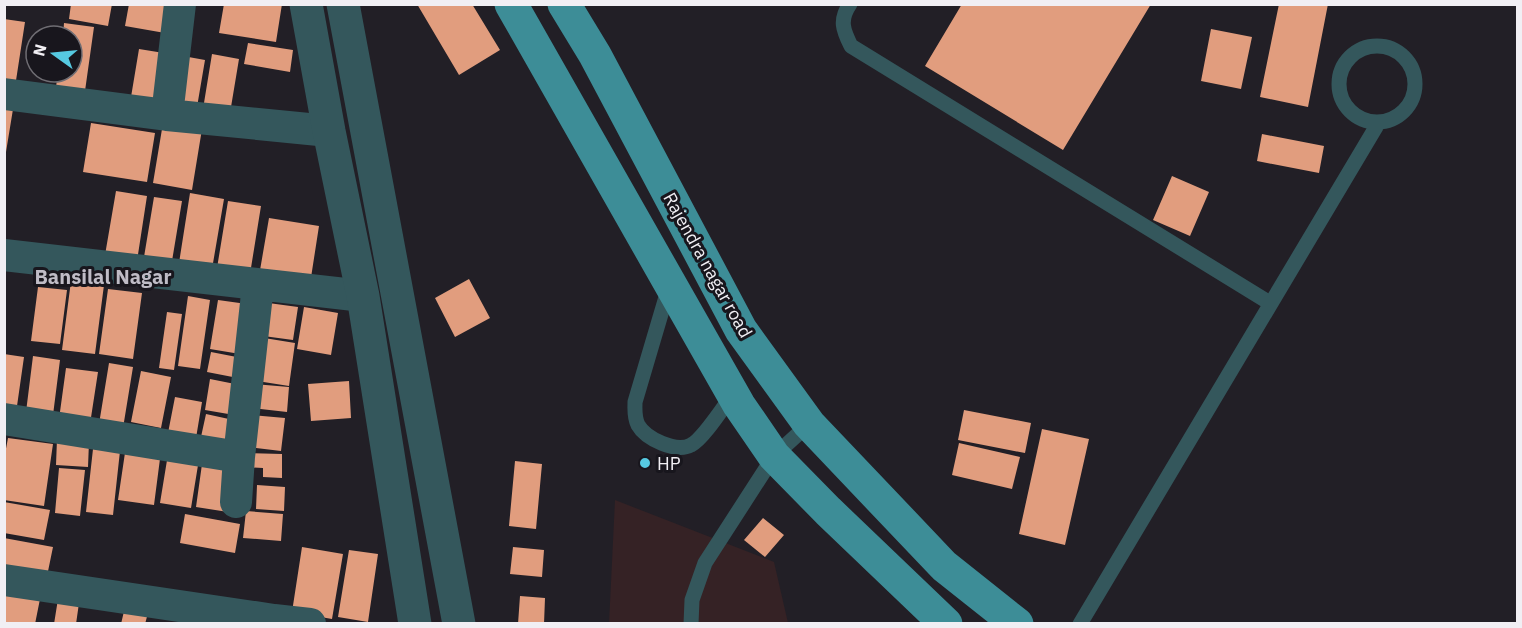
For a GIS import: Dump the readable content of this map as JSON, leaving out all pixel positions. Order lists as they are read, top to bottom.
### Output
{
  "streets": {
    "main road": ["Rajendra nagar road"]
  },
  "districts": ["Bansilal Nagar"],
  "places": ["HP"],
  "north": "left"
}
